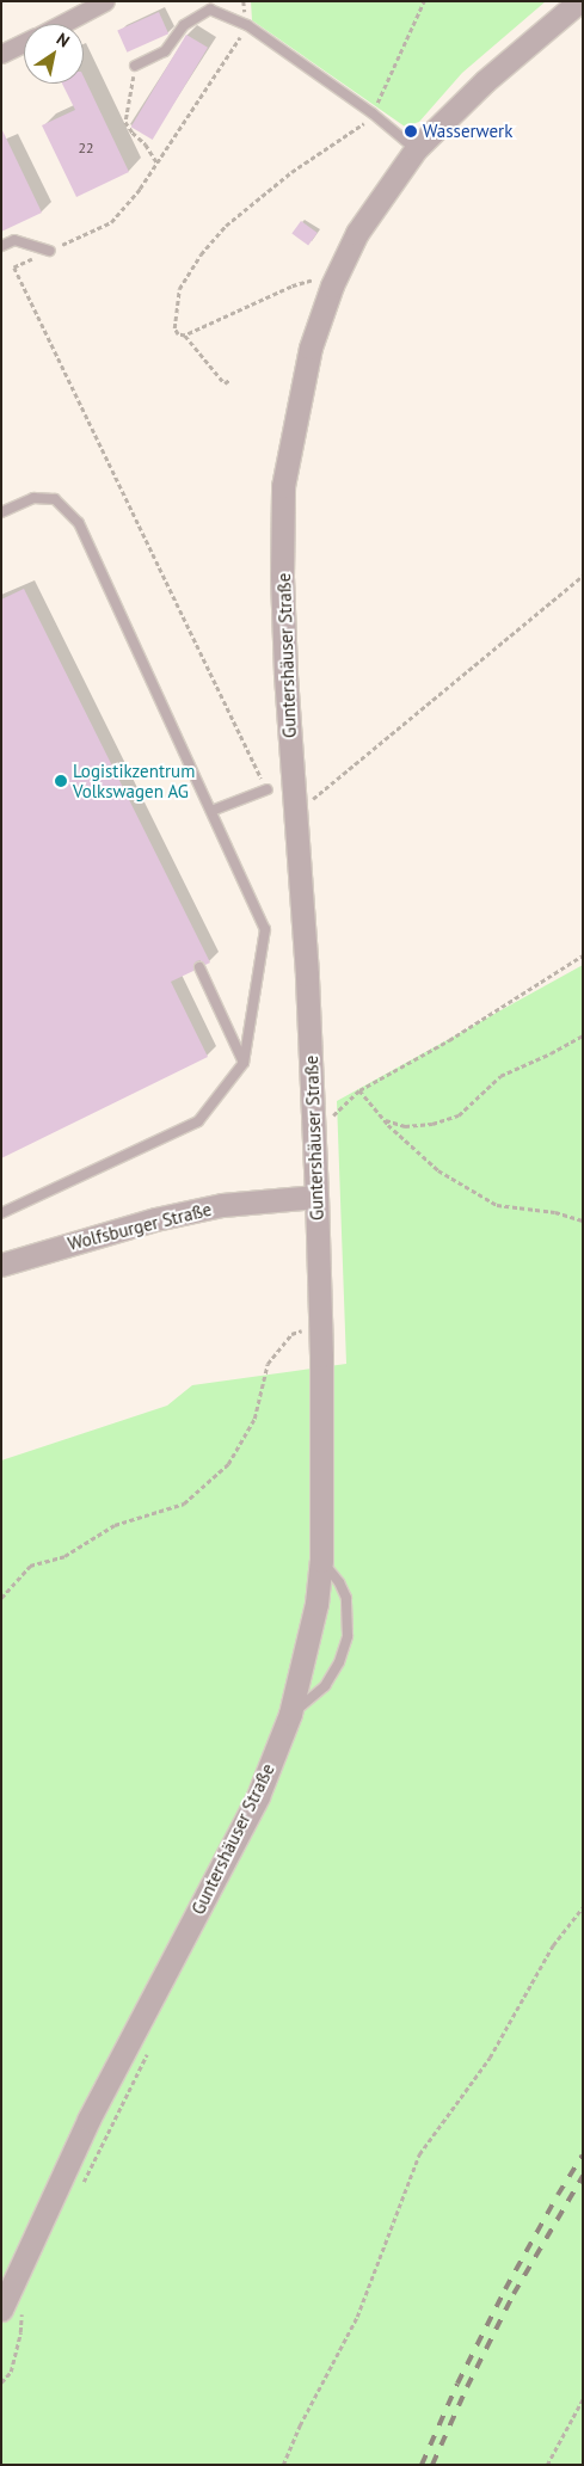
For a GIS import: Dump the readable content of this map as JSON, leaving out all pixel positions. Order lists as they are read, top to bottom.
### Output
{
  "streets": {
    "street": ["Guntershäuser Straße", "Wolfsburger Straße"]
  },
  "crossings": [
    ["Guntershäuser Straße", "Wolfsburger Straße"]
  ],
  "places": ["Wasserwerk", "Logistikzentrum Volkswagen AG"],
  "house_numbers": ["22"],
  "north": "top right"
}
